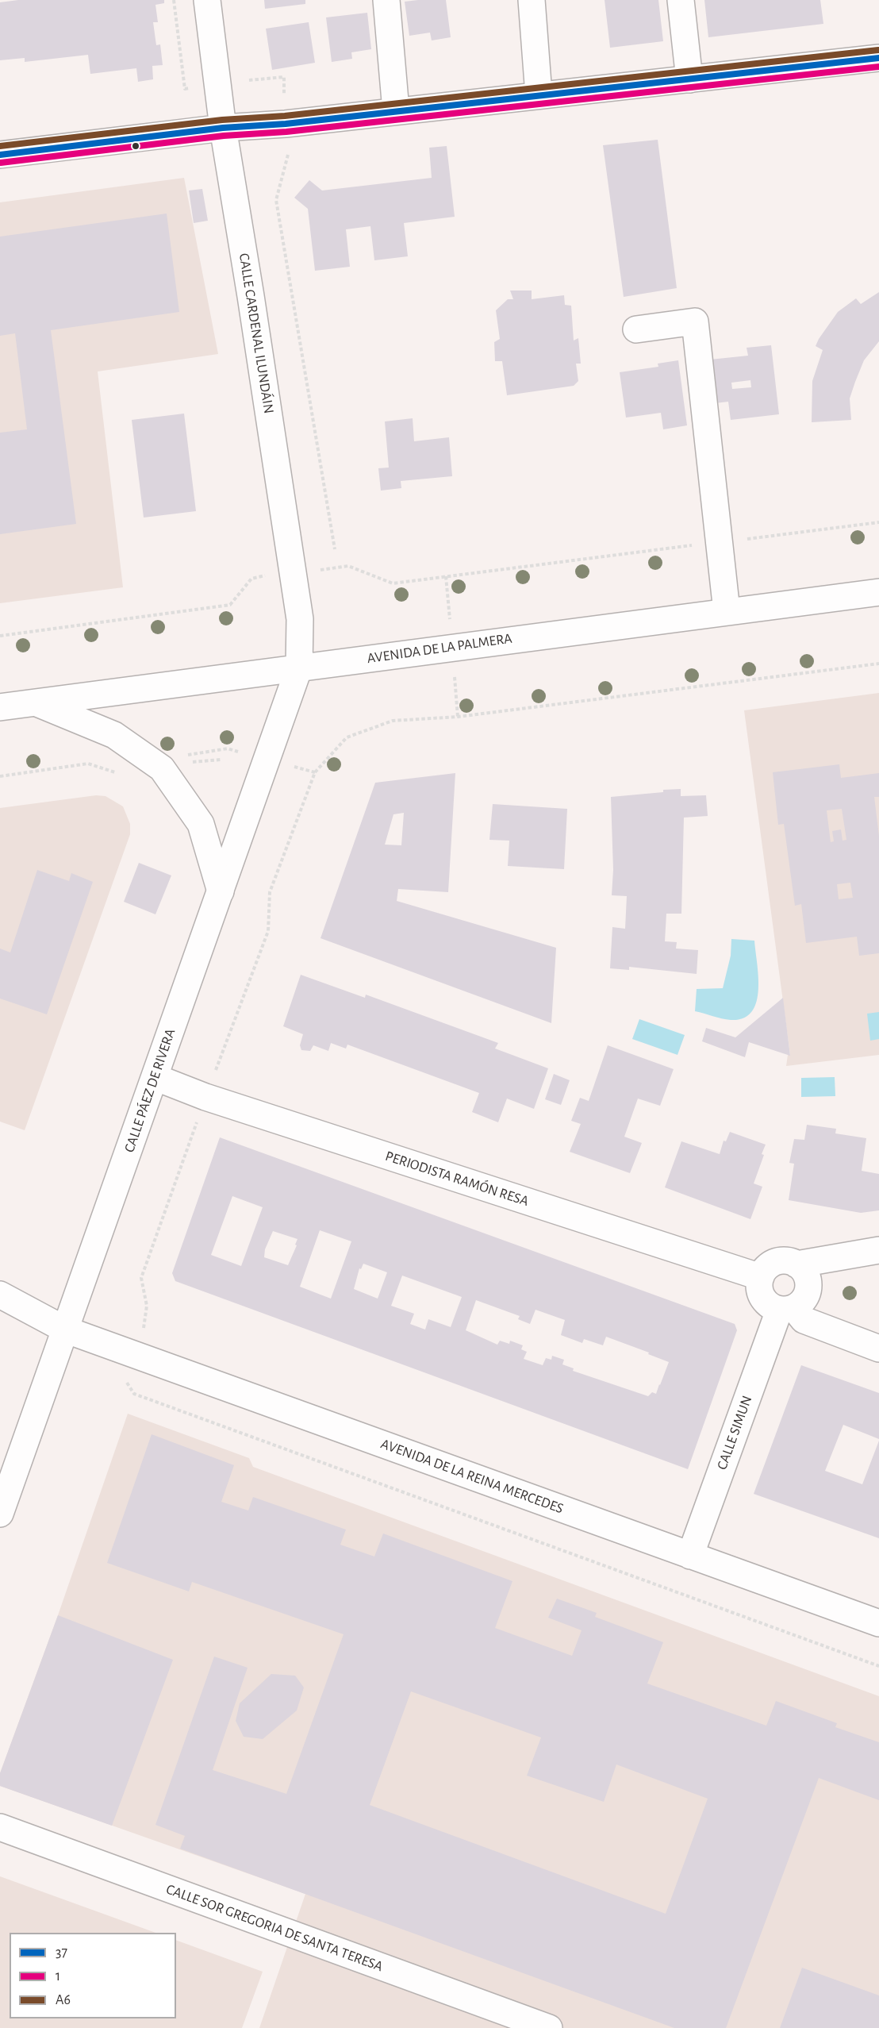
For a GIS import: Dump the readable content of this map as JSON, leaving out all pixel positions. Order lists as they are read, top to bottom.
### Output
{
  "streets": {
    "street": [
      "CALLE CARDENAL ILUNDÁIN",
      "AVENIDA DE LA PALMERA",
      "CALLE PÁEZ DE RIVERA",
      "PERIODISTA RAMÓN RESA",
      "CALLE SIMUN",
      "AVENIDA DE LA REINA MERCEDES",
      "CALLE SOR GREGORIA DE SANTA TERESA"
    ]
  },
  "crossings": [
    ["CALLE CARDENAL ILUNDÁIN", "AVENIDA DE LA PALMERA"],
    ["CALLE CARDENAL ILUNDÁIN", "CALLE PÁEZ DE RIVERA"],
    ["AVENIDA DE LA PALMERA", "CALLE PÁEZ DE RIVERA"],
    ["CALLE PÁEZ DE RIVERA", "PERIODISTA RAMÓN RESA"],
    ["CALLE PÁEZ DE RIVERA", "AVENIDA DE LA REINA MERCEDES"],
    ["PERIODISTA RAMÓN RESA", "CALLE SIMUN"],
    ["CALLE SIMUN", "AVENIDA DE LA REINA MERCEDES"]
  ],
  "lines": ["transit line A6", "transit line 37", "transit line 1"],
  "legend": ["37", "1", "A6"]
}
